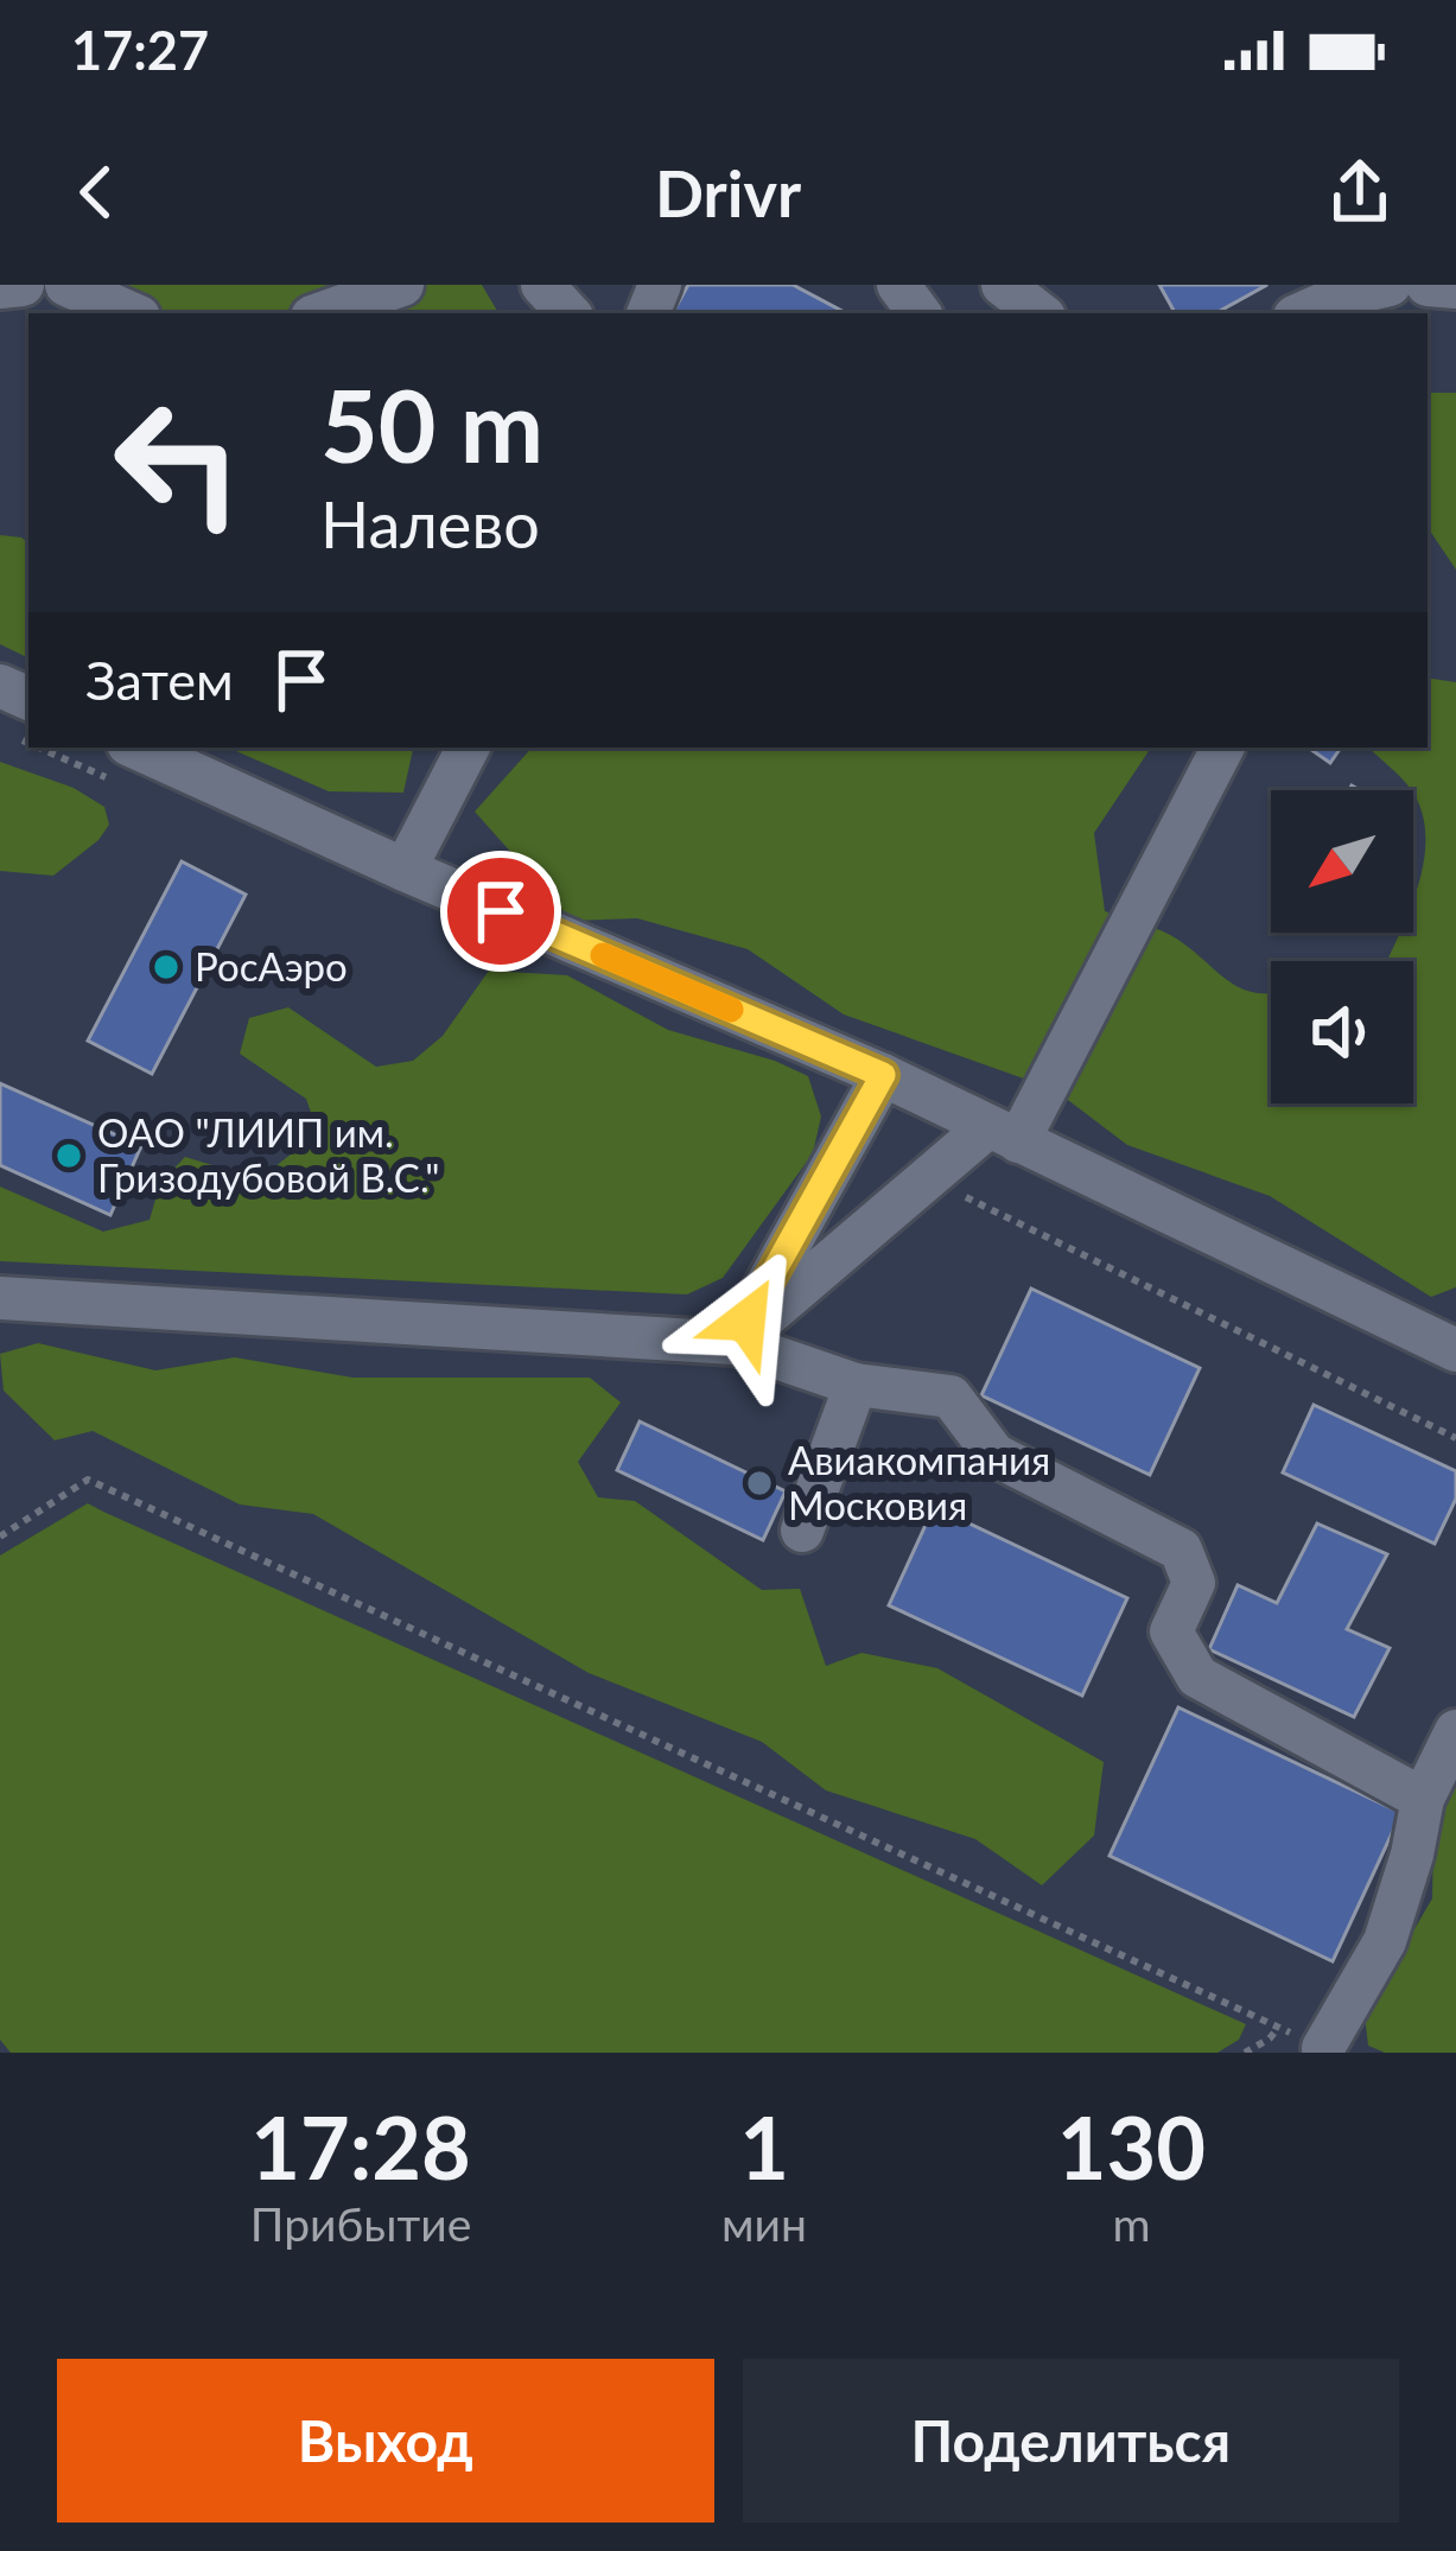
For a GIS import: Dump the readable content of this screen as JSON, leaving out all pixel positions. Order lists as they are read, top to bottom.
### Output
{
  "places": ["РосАэро", "ОАО \"ЛИИП им. Гризодубовой В.С.\"", "Авиакомпания Московия"],
  "north": "bottom left",
  "page": {
    "status": "17:27",
    "header": "Drivr",
    "turn": ["50 m", "Налево"],
    "then": "Затем",
    "eta": [
      "17:28",
      "Прибытие",
      "1",
      "мин",
      "130",
      "m"
    ],
    "buttons": ["Выход", "Поделиться"]
  }
}
